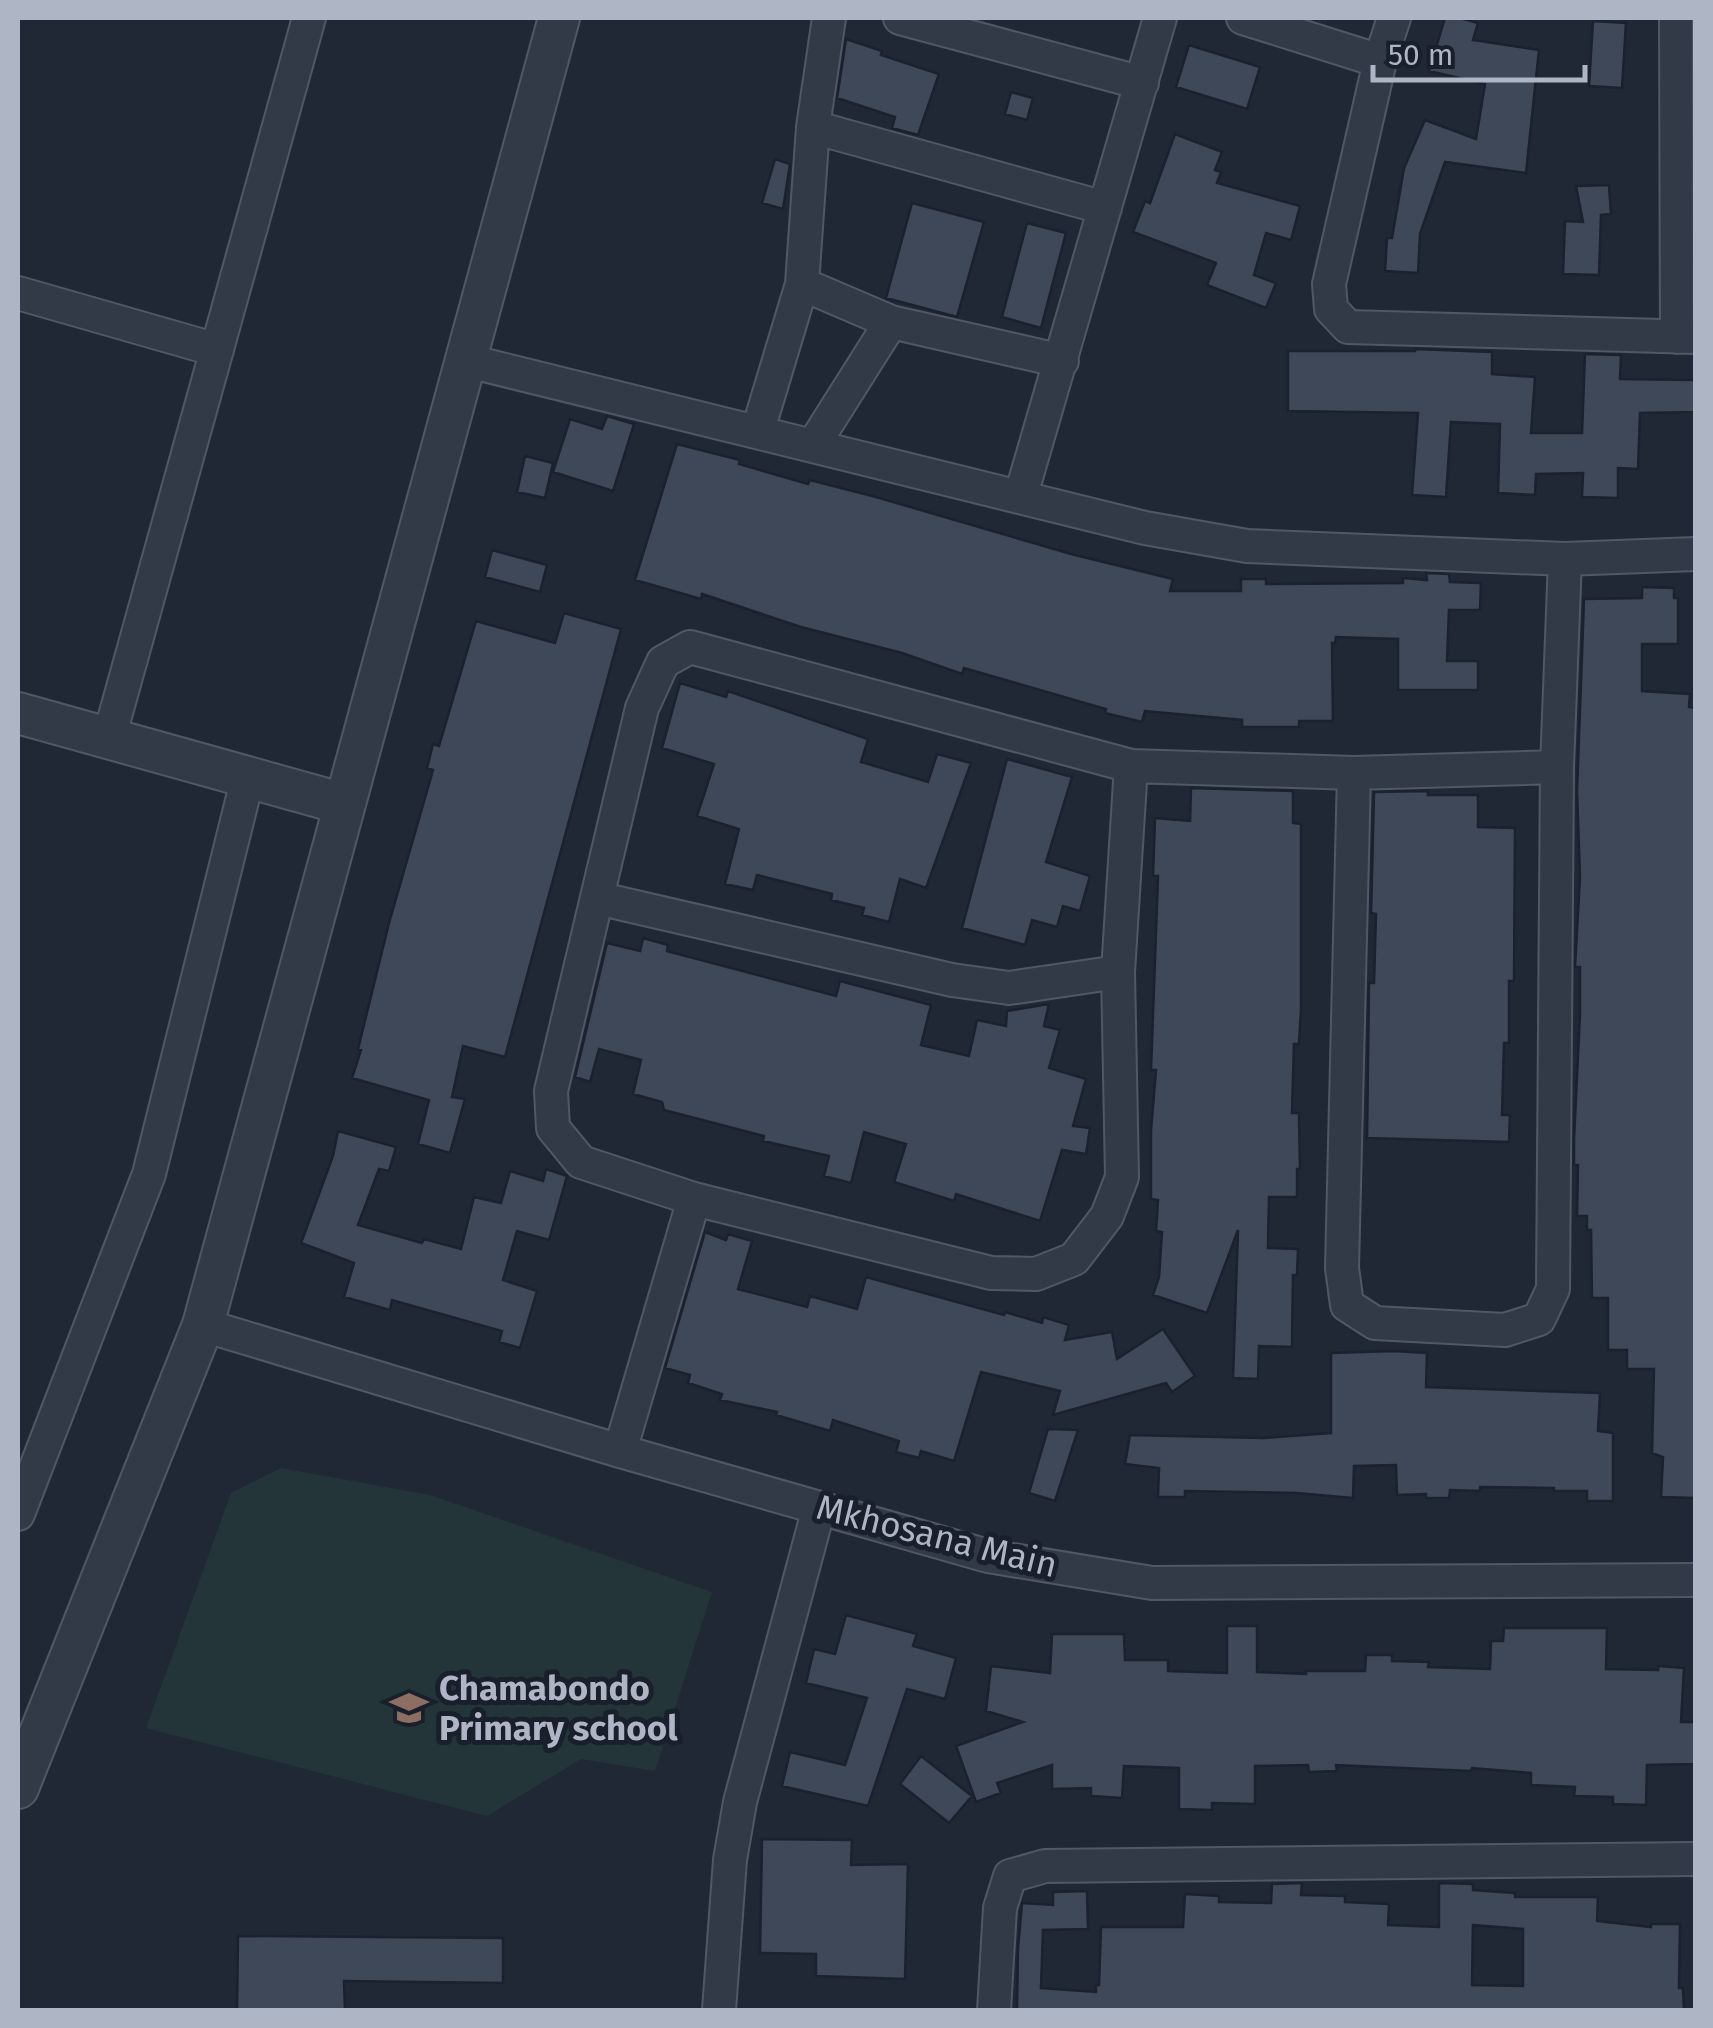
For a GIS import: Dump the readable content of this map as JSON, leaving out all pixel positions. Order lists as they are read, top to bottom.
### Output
{
  "streets": {
    "street": ["Mkhosana Main"]
  },
  "places": {
    "school or university": ["Chamabondo Primary school"]
  },
  "scale_bar": "50 m"
}
